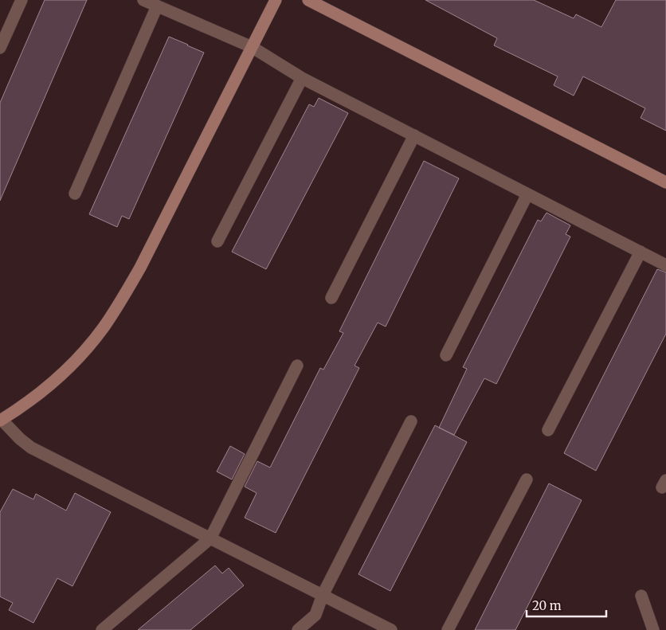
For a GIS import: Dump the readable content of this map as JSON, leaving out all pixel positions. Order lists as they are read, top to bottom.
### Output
{
  "scale_bar": "20 m"
}
